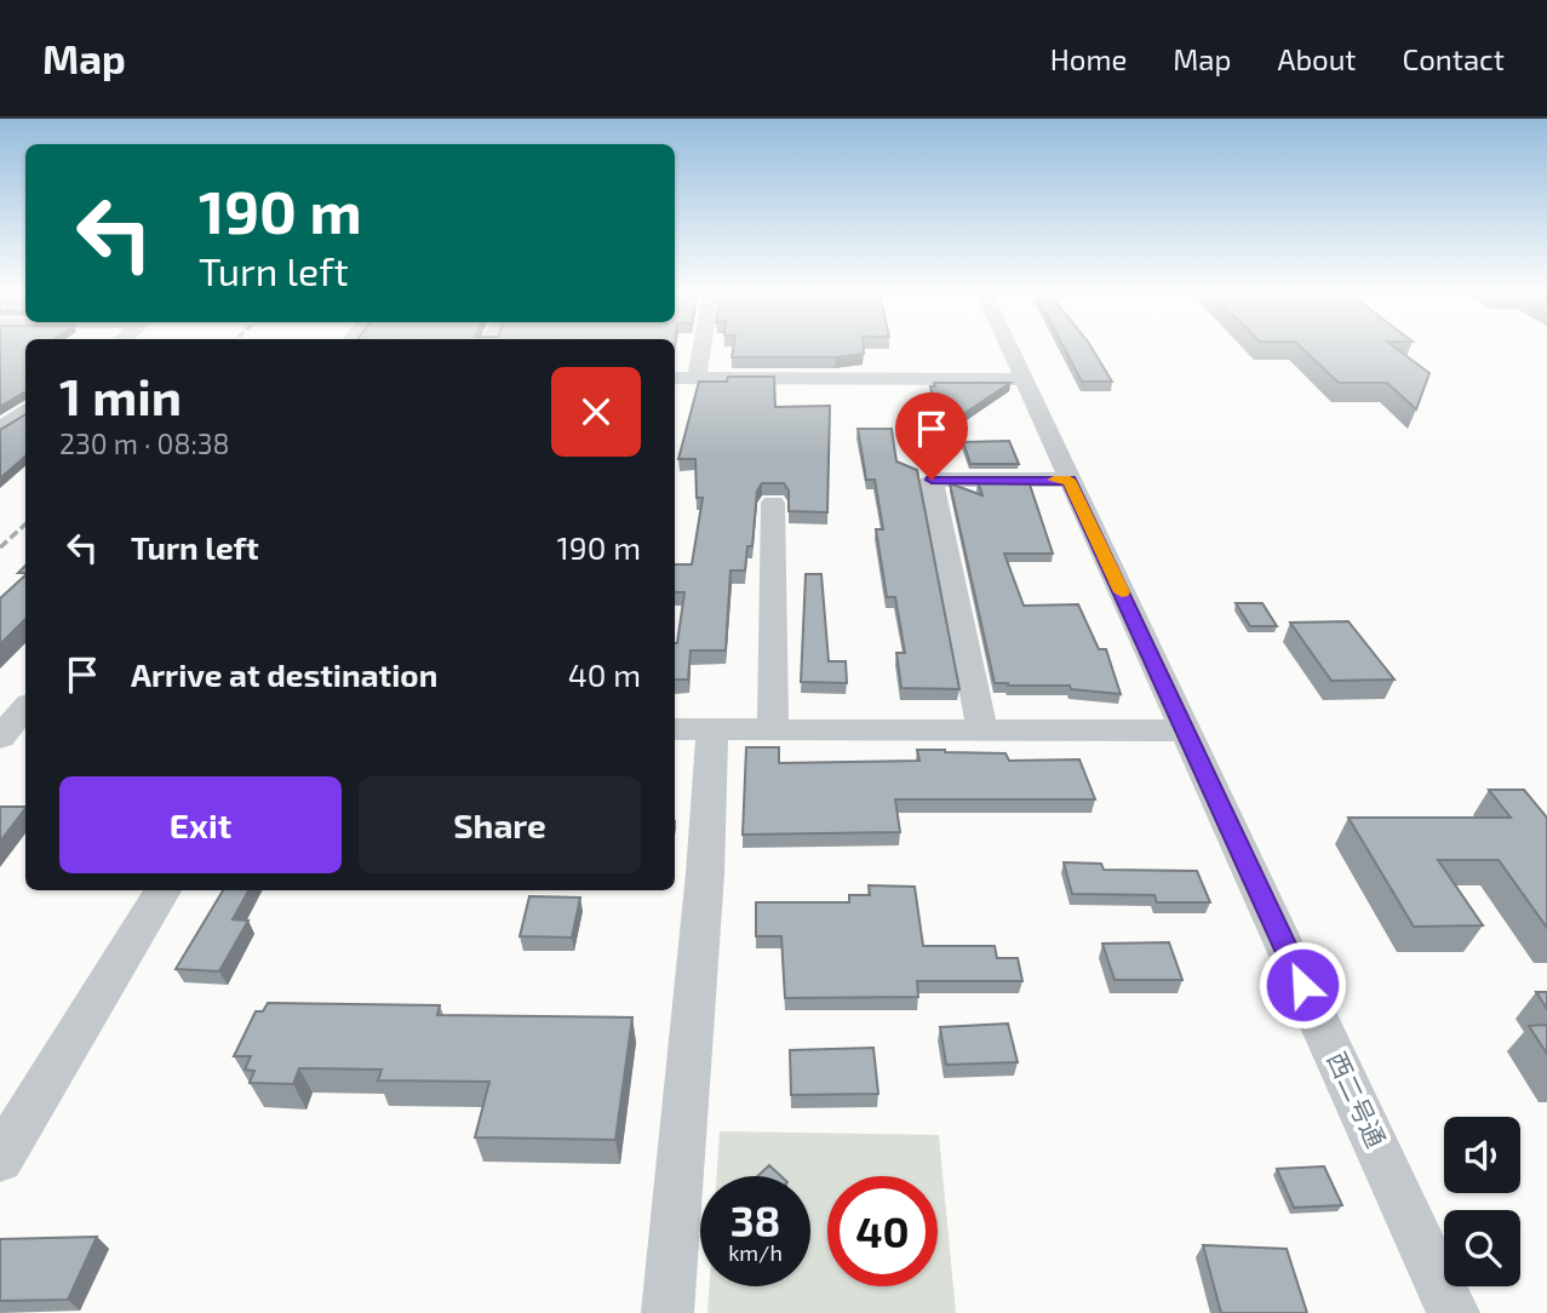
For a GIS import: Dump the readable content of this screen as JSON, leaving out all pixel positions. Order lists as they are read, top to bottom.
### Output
{
  "streets": {
    "street": ["西二号通"]
  },
  "page": {
    "header": "Map",
    "nav": [
      "Home",
      "Map",
      "About",
      "Contact"
    ],
    "turn": ["190 m", "Turn left"],
    "heading": ["1 min", "230 m · 08:38"],
    "list": [
      {
        "name": "Turn left",
        "value": "190 m"
      },
      {
        "name": "Arrive at destination",
        "value": "40 m"
      }
    ],
    "buttons": ["Exit", "Share"],
    "speed": "38 km/h",
    "limit": "40"
  }
}
